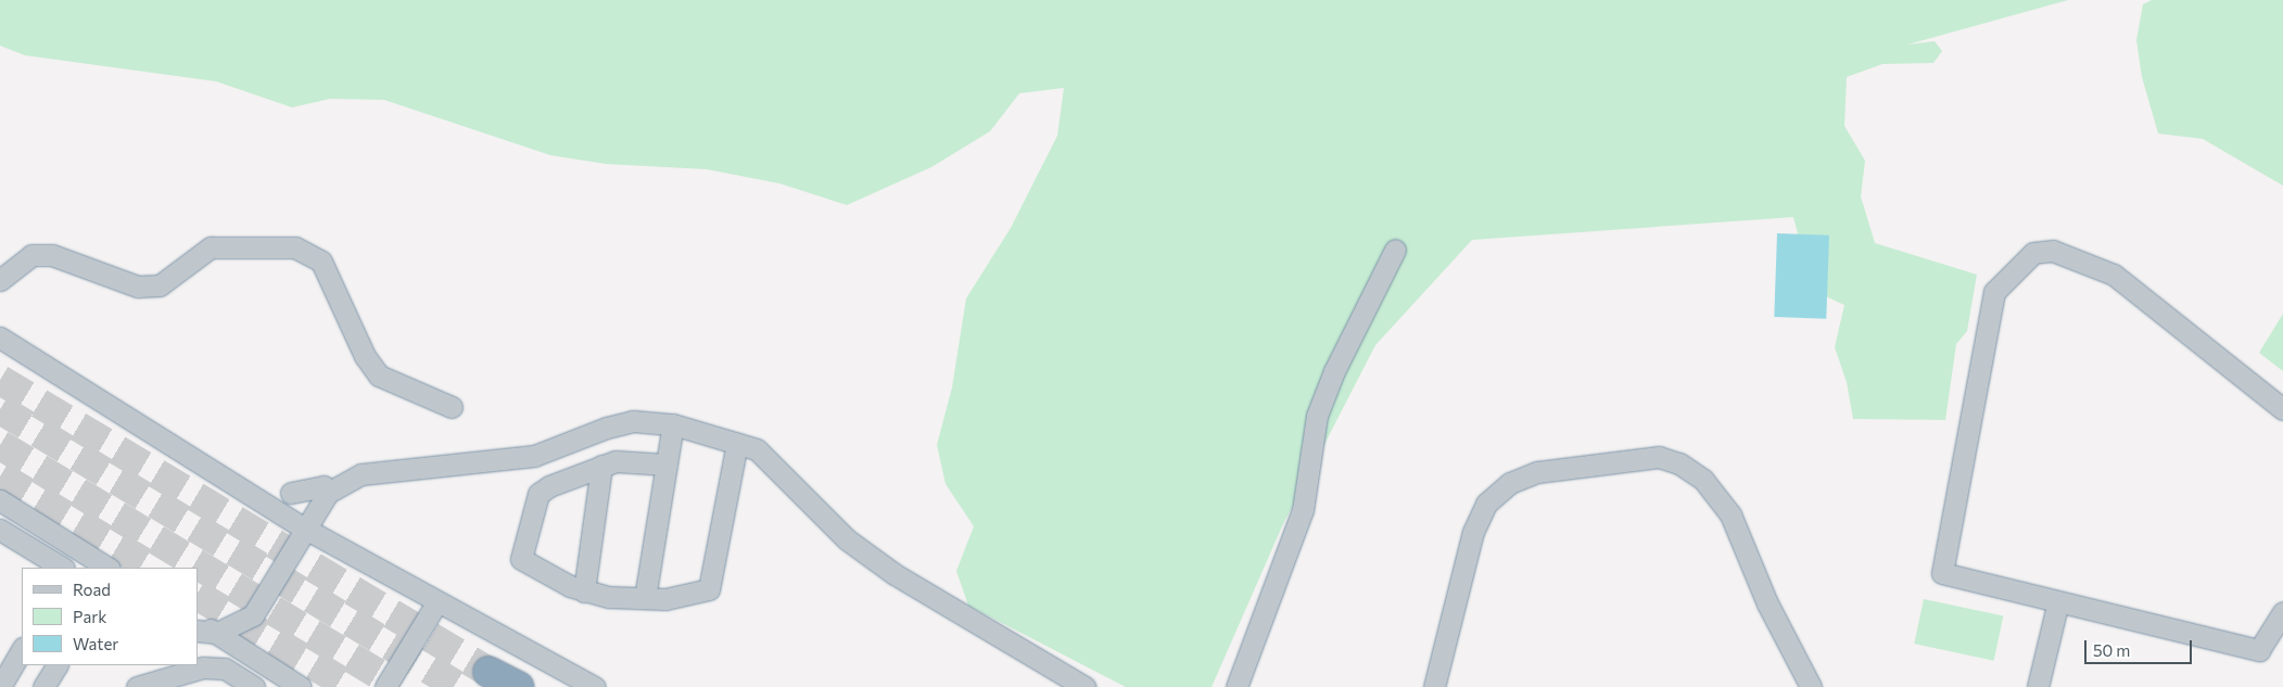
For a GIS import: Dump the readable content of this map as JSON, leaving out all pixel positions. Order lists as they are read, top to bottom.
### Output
{
  "legend": ["Road", "Park", "Water"],
  "scale_bar": "50 m"
}
